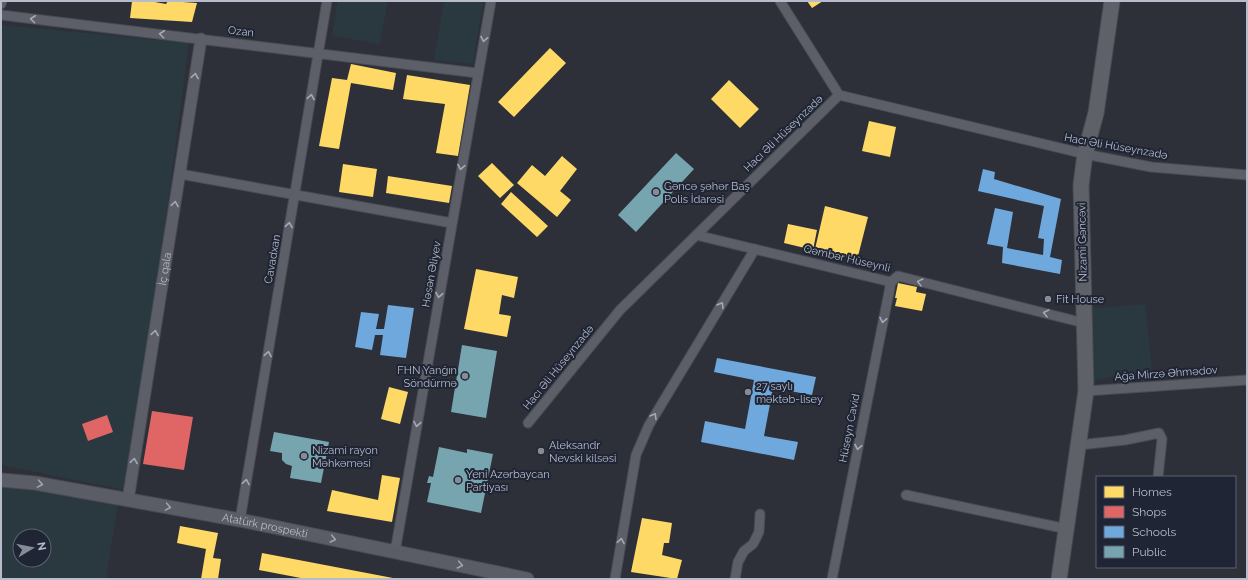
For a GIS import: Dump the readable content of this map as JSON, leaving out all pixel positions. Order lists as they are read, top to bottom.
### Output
{
  "streets": {
    "main road": ["Nizami Gəncəvi", "Atatürk prospekti"],
    "street": [
      "Ozan",
      "Hacı Əli Hüseynzadə",
      "Qəmbər Hüseynli",
      "Cavadxan",
      "İç qala",
      "Həsən Əliyev",
      "Ağa Mirzə Əhmədov",
      "Hüseyn Cavid"
    ]
  },
  "crossings": [
    ["Ozan", "Cavadxan"],
    ["Ozan", "İç qala"],
    ["Ozan", "Həsən Əliyev"],
    ["Hacı Əli Hüseynzadə", "Nizami Gəncəvi"],
    ["Hacı Əli Hüseynzadə", "Qəmbər Hüseynli"],
    ["Nizami Gəncəvi", "Qəmbər Hüseynli"],
    ["Nizami Gəncəvi", "Ağa Mirzə Əhmədov"],
    ["Qəmbər Hüseynli", "Hüseyn Cavid"],
    ["Cavadxan", "Atatürk prospekti"],
    ["İç qala", "Atatürk prospekti"],
    ["Həsən Əliyev", "Atatürk prospekti"]
  ],
  "one_way": [
    "Ozan",
    "Qəmbər Hüseynli",
    "Cavadxan",
    "İç qala",
    "Həsən Əliyev",
    "Hüseyn Cavid",
    "Atatürk prospekti"
  ],
  "places": [
    "Gəncə şəhər Baş Polis İdarəsi",
    "Fit House",
    "FHN Yanğın Söndürmə",
    "27 saylı məktəb-lisey",
    "Aleksandr Nevski kilsəsi",
    "Nizami rayon Məhkəməsi",
    "Yeni Azərbaycan Partiyası"
  ],
  "legend": [
    "Homes",
    "Shops",
    "Schools",
    "Public"
  ],
  "north": "right"
}
